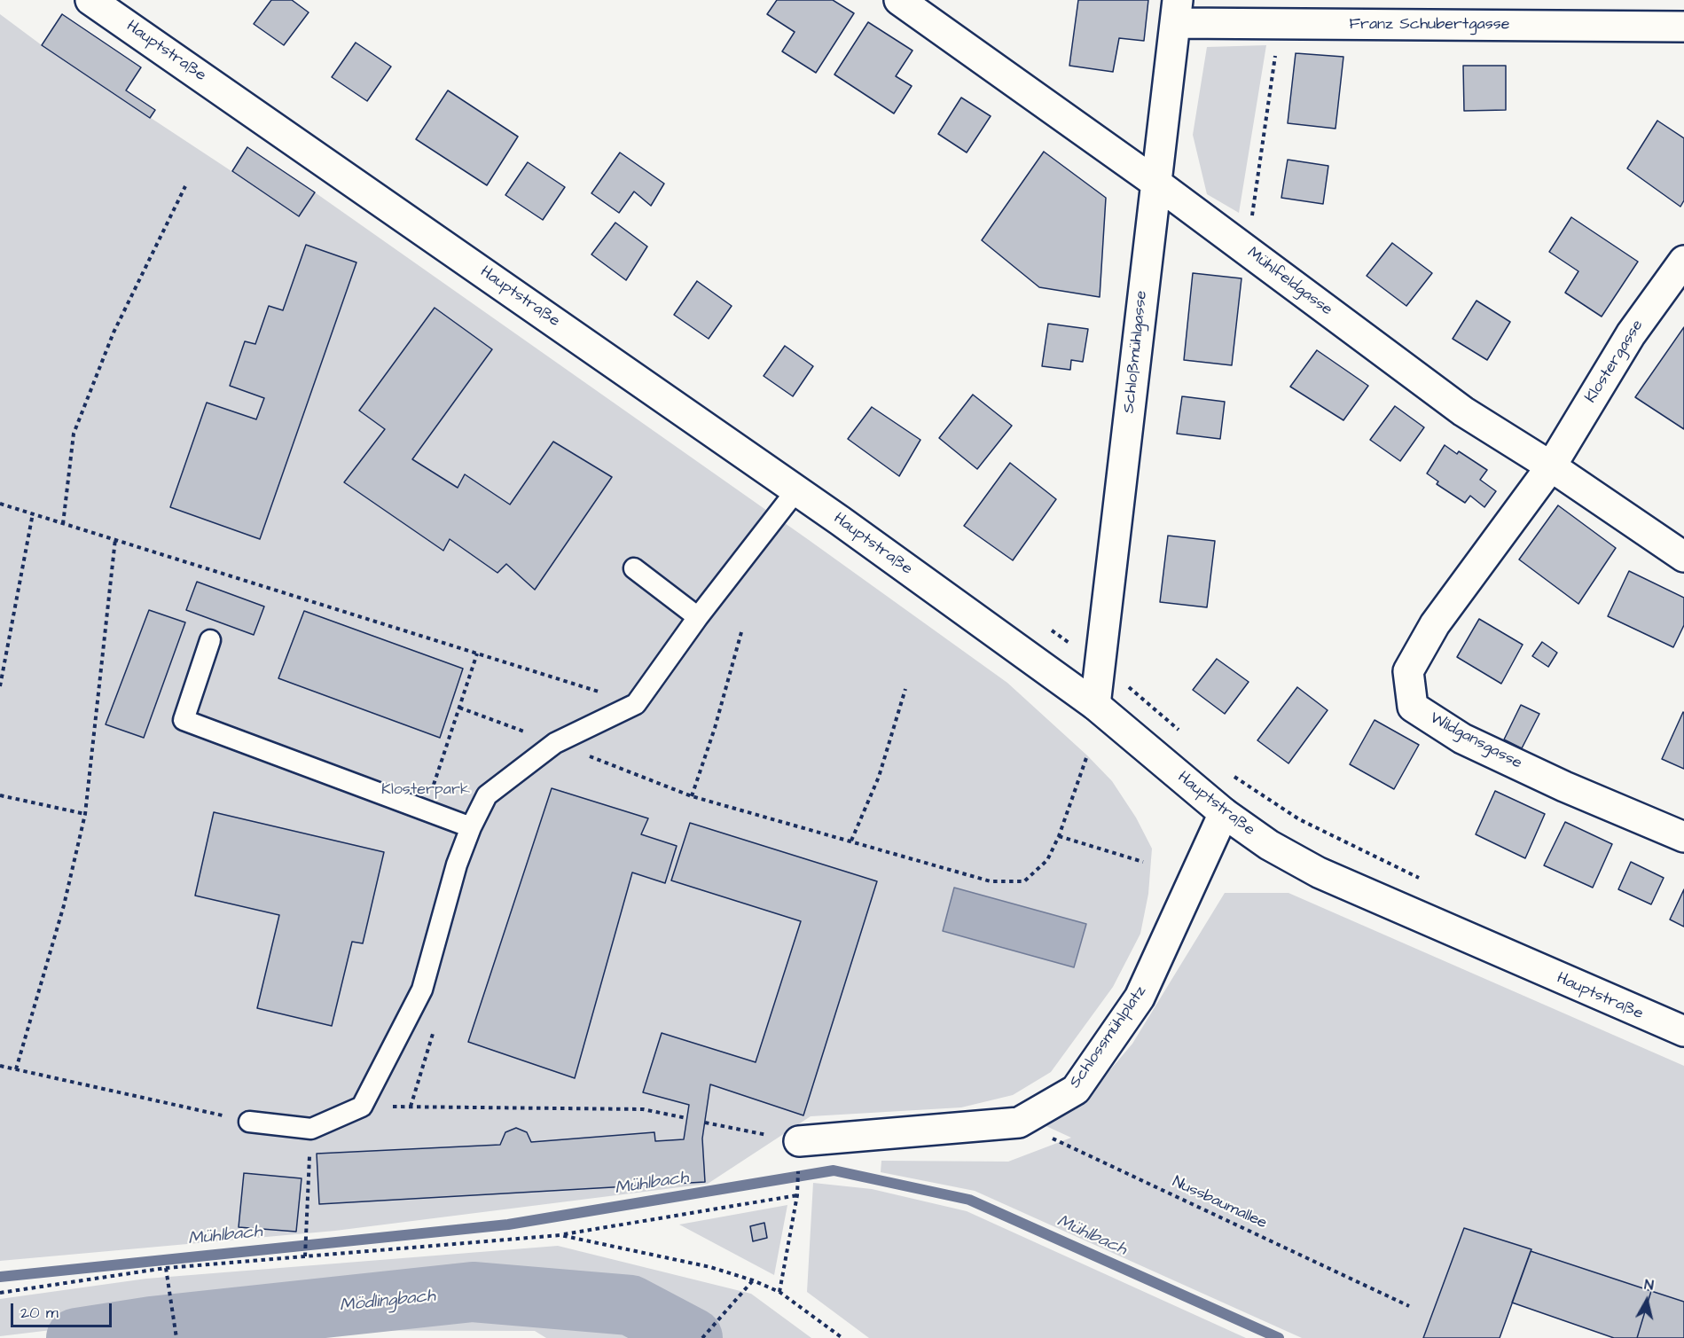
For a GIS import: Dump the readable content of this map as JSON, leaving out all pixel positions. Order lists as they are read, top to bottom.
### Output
{
  "streets": {
    "street": [
      "Franz Schubertgasse",
      "Hauptstraße",
      "Mühlfeldgasse",
      "Schloßmühlgasse",
      "Klostergasse",
      "Wildgansgasse",
      "Schlossmühlplatz"
    ],
    "path": ["Nussbaumallee"]
  },
  "crossings": [
    ["Franz Schubertgasse", "Schloßmühlgasse"],
    ["Hauptstraße", "Schloßmühlgasse"],
    ["Hauptstraße", "Schlossmühlplatz"],
    ["Mühlfeldgasse", "Schloßmühlgasse"],
    ["Mühlfeldgasse", "Klostergasse"],
    ["Mühlfeldgasse", "Wildgansgasse"],
    ["Klostergasse", "Wildgansgasse"],
    ["Schlossmühlplatz", "Nussbaumallee"]
  ],
  "water": ["Mühlbach", "Mödlingbach"],
  "parks": ["Klosterpark"],
  "scale_bar": "20 m",
  "north": "top"
}
